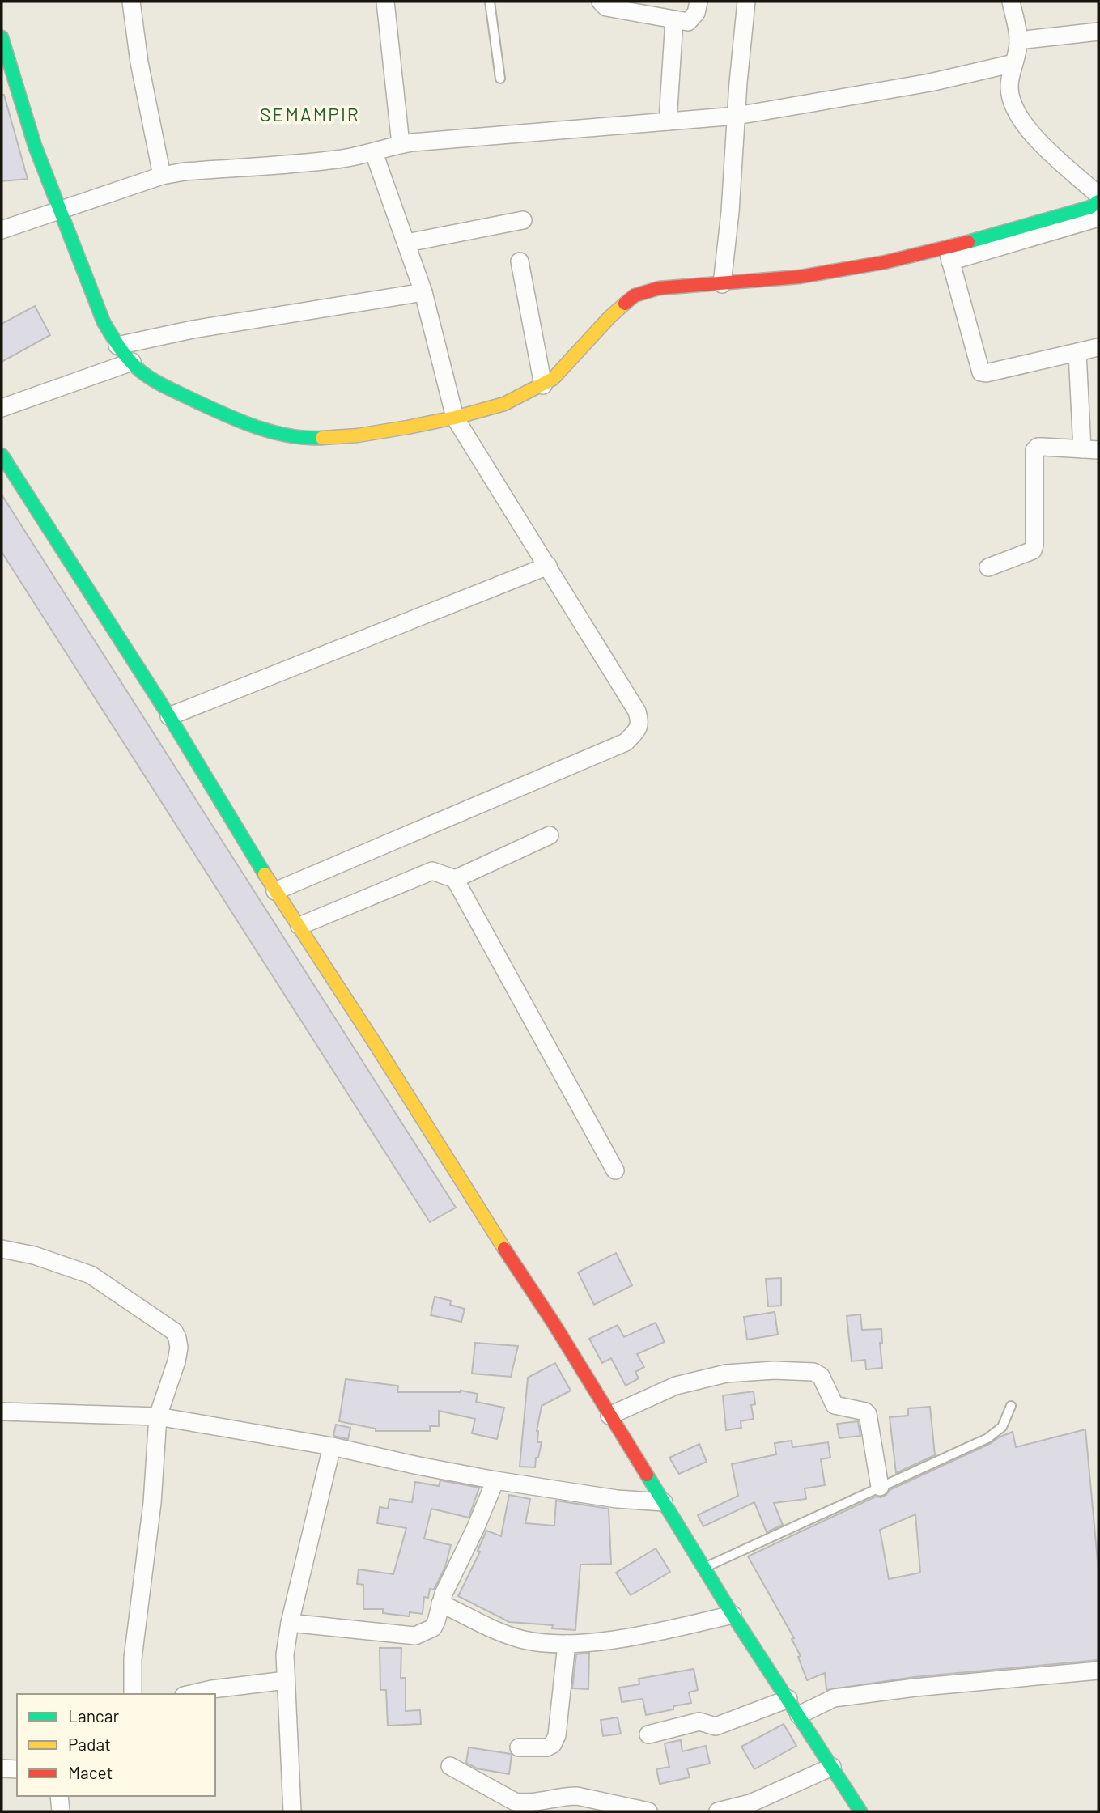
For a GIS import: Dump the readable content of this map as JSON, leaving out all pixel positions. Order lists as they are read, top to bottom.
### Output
{
  "districts": ["SEMAMPIR"],
  "legend": ["Lancar", "Padat", "Macet"]
}
